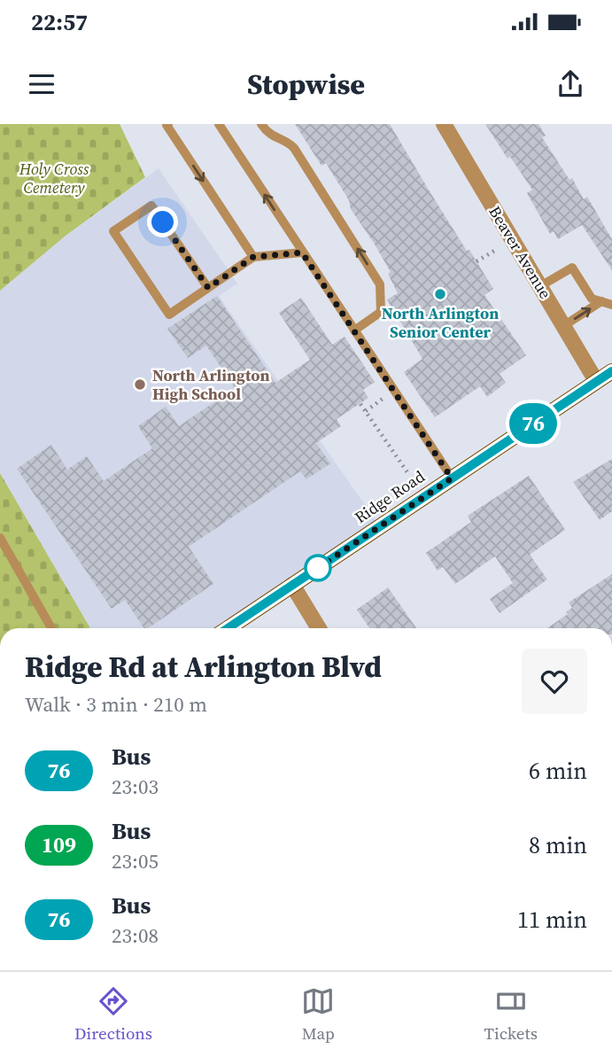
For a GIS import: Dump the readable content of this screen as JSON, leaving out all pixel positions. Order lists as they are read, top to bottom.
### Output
{
  "streets": {
    "main road": ["Ridge Road"],
    "street": ["Beaver Avenue"]
  },
  "crossings": [
    ["Beaver Avenue", "Ridge Road"]
  ],
  "parks": ["Holy Cross Cemetery"],
  "places": ["North Arlington Senior Center", "North Arlington High School"],
  "lines": ["bus line 76"],
  "page": {
    "status": "22:57",
    "header": "Stopwise",
    "on_map": "76",
    "heading": ["Ridge Rd at Arlington Blvd", "Walk · 3 min · 210 m"],
    "list": [
      {
        "mark": "76",
        "name": "Bus",
        "note": "23:03",
        "value": "6 min"
      },
      {
        "mark": "109",
        "name": "Bus",
        "note": "23:05",
        "value": "8 min"
      },
      {
        "mark": "76",
        "name": "Bus",
        "note": "23:08",
        "value": "11 min"
      }
    ],
    "tabs": ["Directions", "Map", "Tickets"]
  }
}
